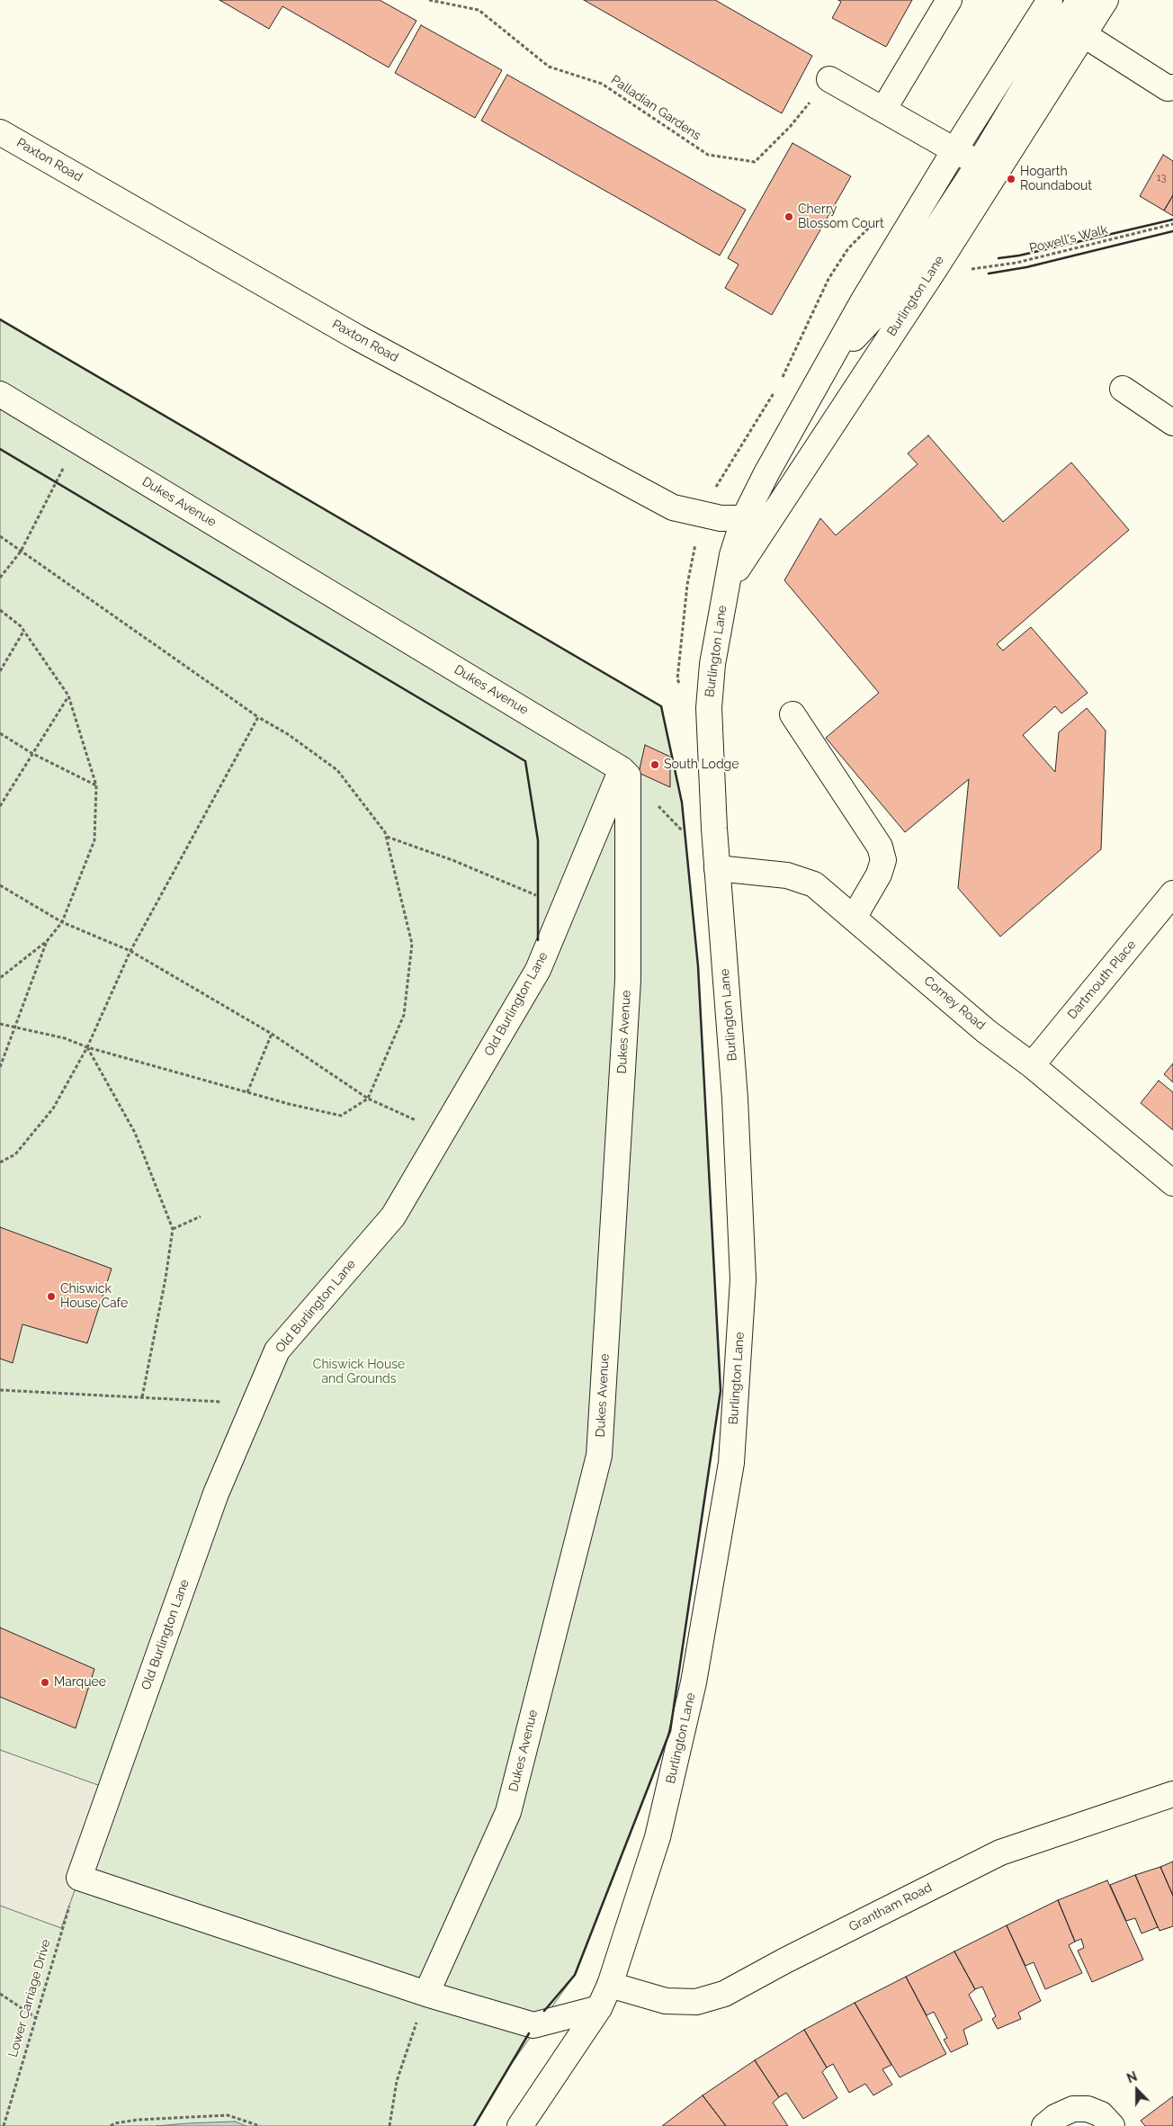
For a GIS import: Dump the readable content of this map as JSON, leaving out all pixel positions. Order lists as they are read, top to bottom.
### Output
{
  "streets": {
    "main road": [
      "Paxton Road",
      "Burlington Lane",
      "Dukes Avenue",
      "Dartmouth Place",
      "Corney Road",
      "Old Burlington Lane",
      "Grantham Road"
    ],
    "path": ["Palladian Gardens", "Powell's Walk", "Lower Carriage Drive"]
  },
  "crossings": [
    ["Paxton Road", "Burlington Lane"],
    ["Burlington Lane", "Corney Road"],
    ["Burlington Lane", "Grantham Road"],
    ["Dukes Avenue", "Old Burlington Lane"],
    ["Dartmouth Place", "Corney Road"],
    ["Old Burlington Lane", "Lower Carriage Drive"]
  ],
  "parks": ["Chiswick House and Grounds"],
  "places": [
    "Hogarth Roundabout",
    "Cherry Blossom Court",
    "South Lodge",
    "Chiswick House Cafe",
    "Marquee"
  ],
  "house_numbers": ["13"],
  "north": "top"
}
